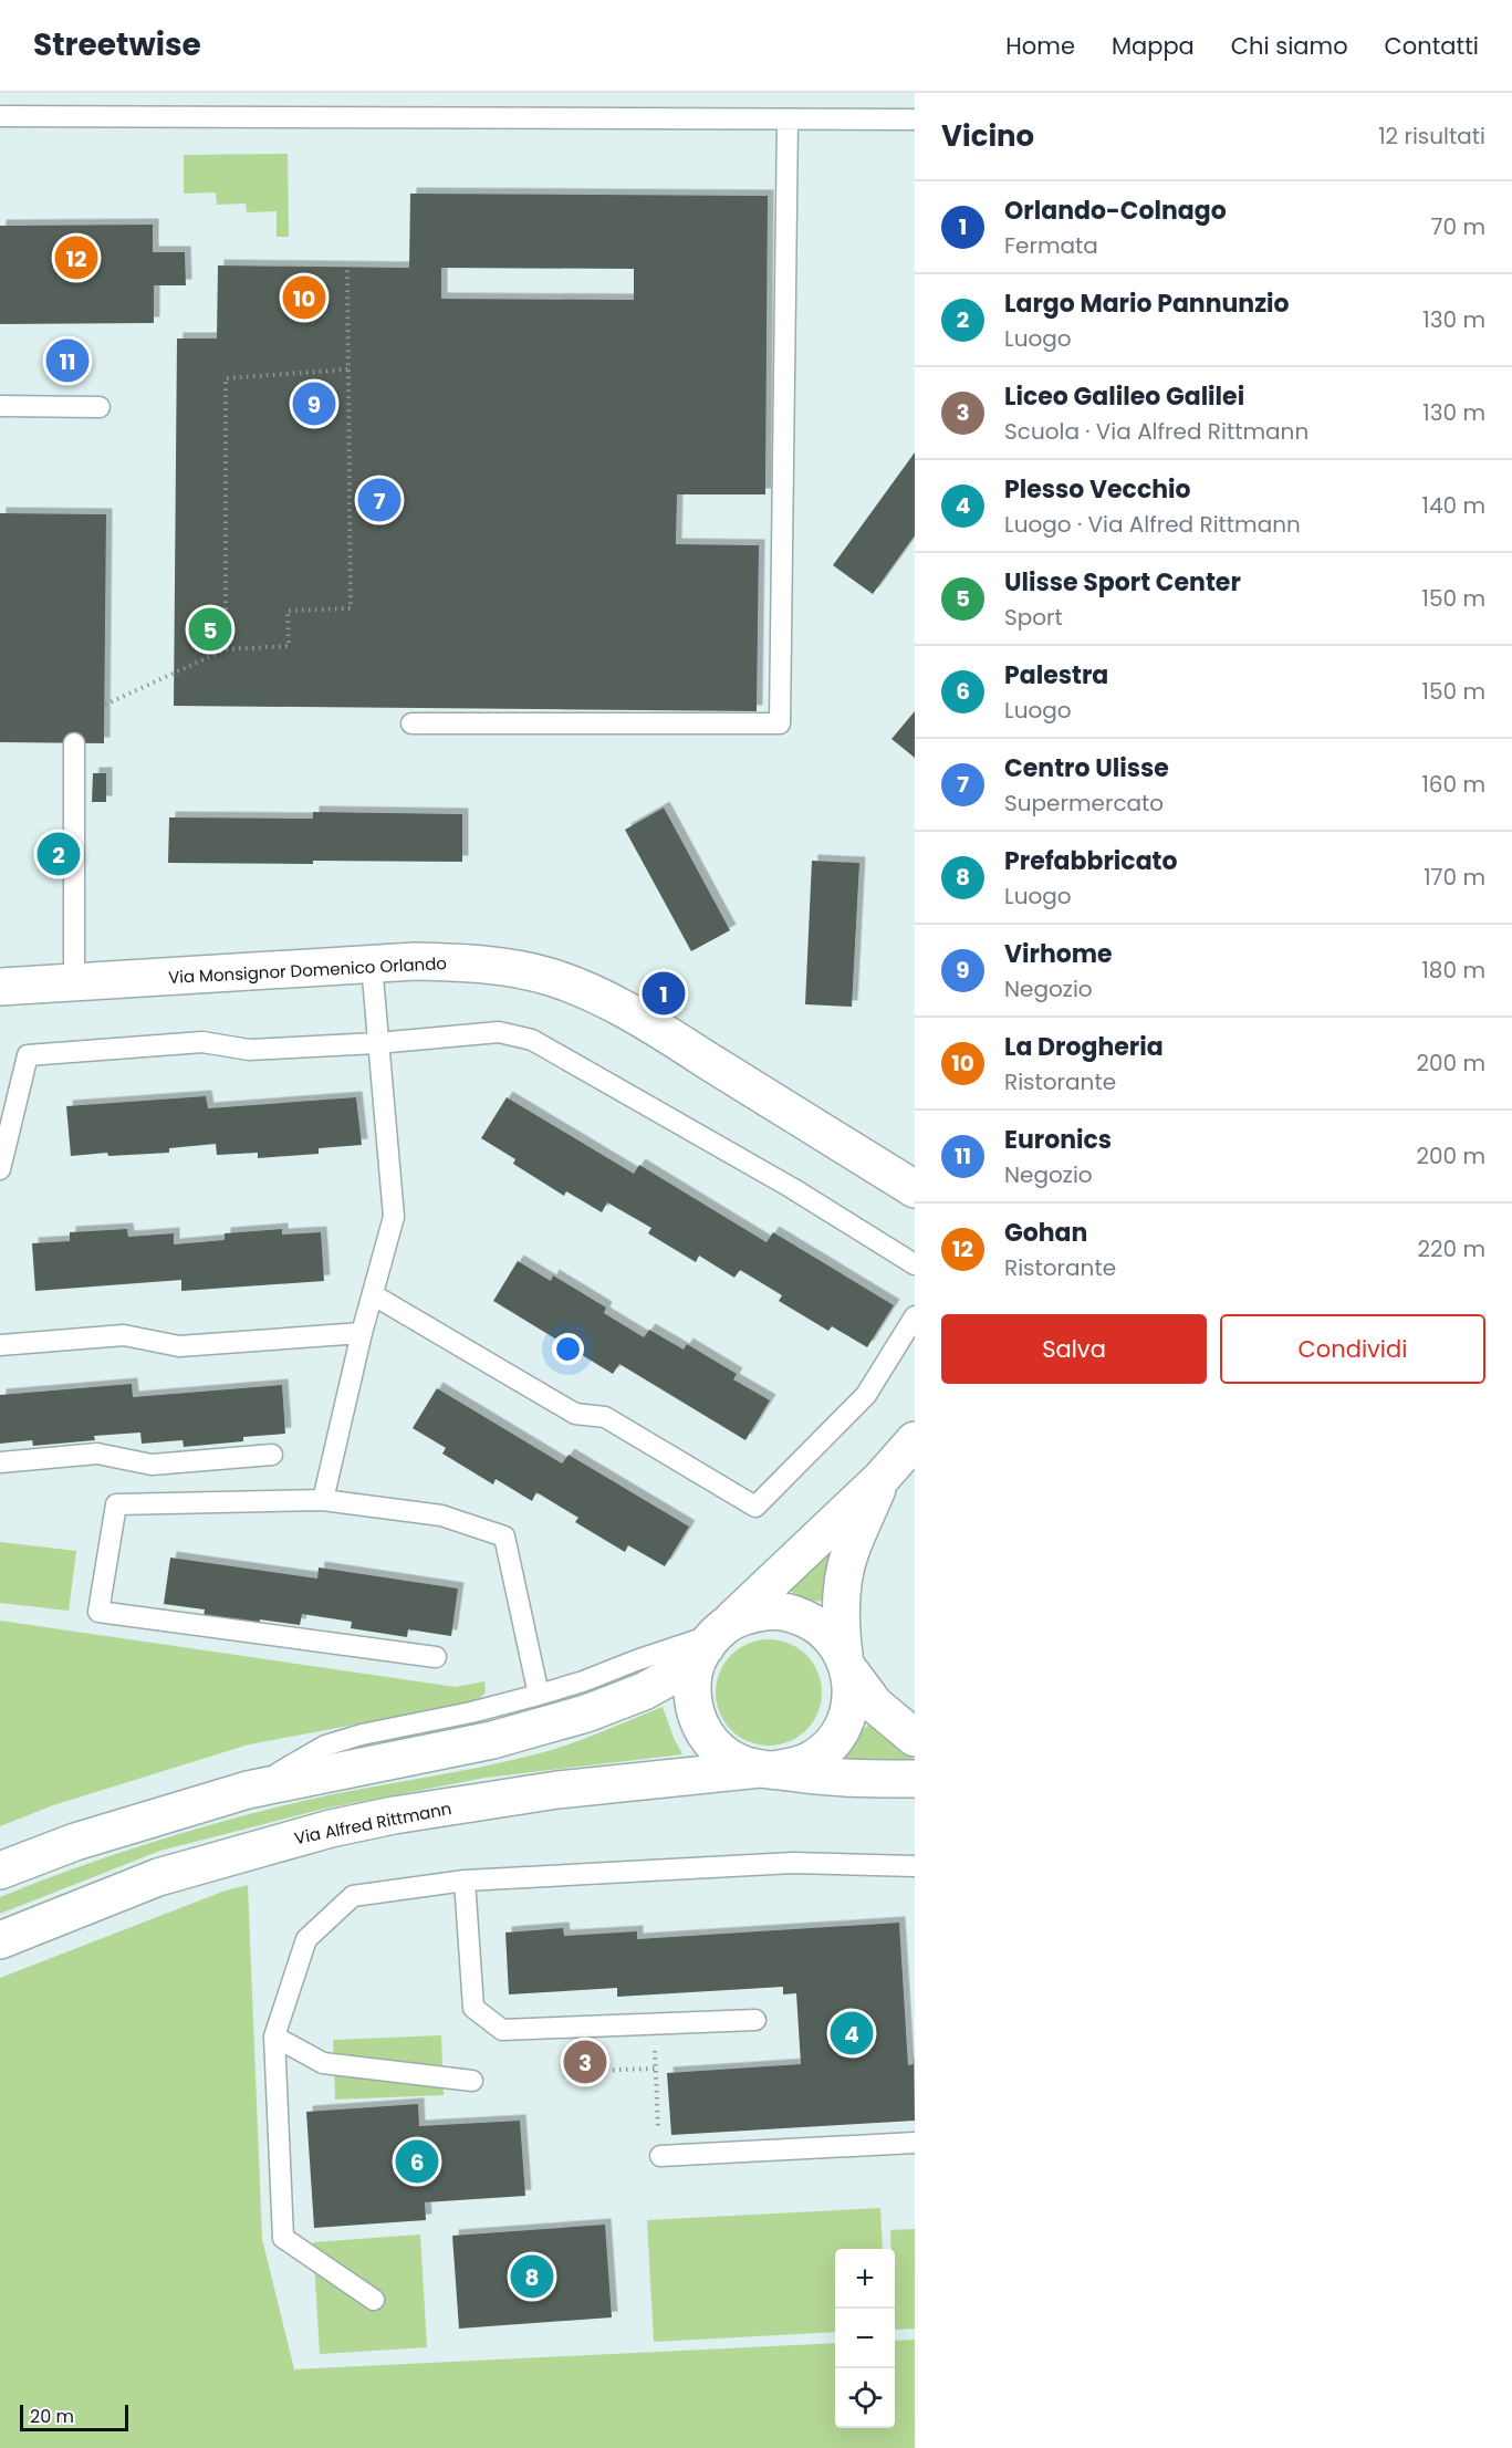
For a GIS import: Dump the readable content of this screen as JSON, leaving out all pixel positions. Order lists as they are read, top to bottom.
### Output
{
  "streets": {
    "main road": ["Via Monsignor Domenico Orlando", "Via Alfred Rittmann"]
  },
  "scale_bar": "20 m",
  "page": {
    "header": "Streetwise",
    "nav": [
      "Home",
      "Mappa",
      "Chi siamo",
      "Contatti"
    ],
    "heading": ["Vicino", "12 risultati"],
    "list": [
      {
        "mark": "1",
        "name": "Orlando-Colnago",
        "note": "Fermata",
        "value": "70 m"
      },
      {
        "mark": "2",
        "name": "Largo Mario Pannunzio",
        "note": "Luogo",
        "value": "130 m"
      },
      {
        "mark": "3",
        "name": "Liceo Galileo Galilei",
        "note": "Scuola · Via Alfred Rittmann",
        "value": "130 m"
      },
      {
        "mark": "4",
        "name": "Plesso Vecchio",
        "note": "Luogo · Via Alfred Rittmann",
        "value": "140 m"
      },
      {
        "mark": "5",
        "name": "Ulisse Sport Center",
        "note": "Sport",
        "value": "150 m"
      },
      {
        "mark": "6",
        "name": "Palestra",
        "note": "Luogo",
        "value": "150 m"
      },
      {
        "mark": "7",
        "name": "Centro Ulisse",
        "note": "Supermercato",
        "value": "160 m"
      },
      {
        "mark": "8",
        "name": "Prefabbricato",
        "note": "Luogo",
        "value": "170 m"
      },
      {
        "mark": "9",
        "name": "Virhome",
        "note": "Negozio",
        "value": "180 m"
      },
      {
        "mark": "10",
        "name": "La Drogheria",
        "note": "Ristorante",
        "value": "200 m"
      },
      {
        "mark": "11",
        "name": "Euronics",
        "note": "Negozio",
        "value": "200 m"
      },
      {
        "mark": "12",
        "name": "Gohan",
        "note": "Ristorante",
        "value": "220 m"
      }
    ],
    "pins": [
      "12",
      "10",
      "11",
      "9",
      "7",
      "5",
      "2",
      "1",
      "4",
      "3",
      "6",
      "8"
    ],
    "buttons": ["Salva", "Condividi"],
    "map_buttons": ["+", "−"],
    "scale": "20 m"
  }
}
